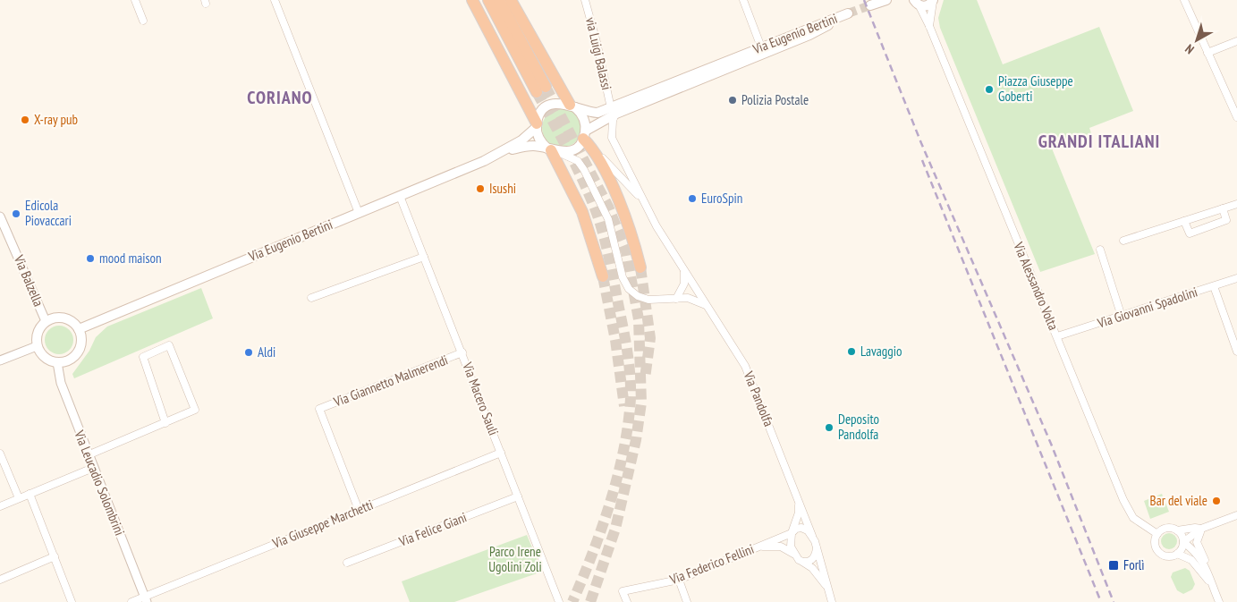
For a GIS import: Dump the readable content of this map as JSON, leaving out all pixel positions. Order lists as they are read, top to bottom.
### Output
{
  "streets": {
    "main road": ["Via Eugenio Bertini"],
    "street": [
      "via Luigi Balassi",
      "Via Balzella",
      "Via Alessandro Volta",
      "Via Giovanni Spadolini",
      "Via Giannetto Malmerendi",
      "Via Macero Sauli",
      "Via Pandolfa",
      "Via Leucadio Solombrini",
      "Via Giuseppe Marchetti",
      "Via Felice Giani",
      "Via Federico Fellini"
    ]
  },
  "crossings": [
    ["Via Eugenio Bertini", "via Luigi Balassi"],
    ["Via Eugenio Bertini", "Via Balzella"],
    ["Via Eugenio Bertini", "Via Macero Sauli"],
    ["Via Eugenio Bertini", "Via Pandolfa"],
    ["Via Eugenio Bertini", "Via Leucadio Solombrini"],
    ["via Luigi Balassi", "Via Pandolfa"],
    ["Via Balzella", "Via Leucadio Solombrini"],
    ["Via Alessandro Volta", "Via Giovanni Spadolini"],
    ["Via Giannetto Malmerendi", "Via Macero Sauli"],
    ["Via Giannetto Malmerendi", "Via Giuseppe Marchetti"],
    ["Via Macero Sauli", "Via Giuseppe Marchetti"],
    ["Via Macero Sauli", "Via Felice Giani"],
    ["Via Pandolfa", "Via Federico Fellini"],
    ["Via Leucadio Solombrini", "Via Giuseppe Marchetti"]
  ],
  "districts": ["CORIANO", "GRANDI ITALIANI"],
  "parks": ["Parco Irene Ugolini Zoli"],
  "places": {
    "other": [
      "Piazza Giuseppe Goberti",
      "Polizia Postale",
      "X-ray pub",
      "Isushi",
      "EuroSpin",
      "Edicola Piovaccari",
      "mood maison",
      "Lavaggio",
      "Aldi",
      "Deposito Pandolfa",
      "Bar del viale"
    ],
    "transit": ["Forlì"]
  },
  "north": "bottom left"
}
